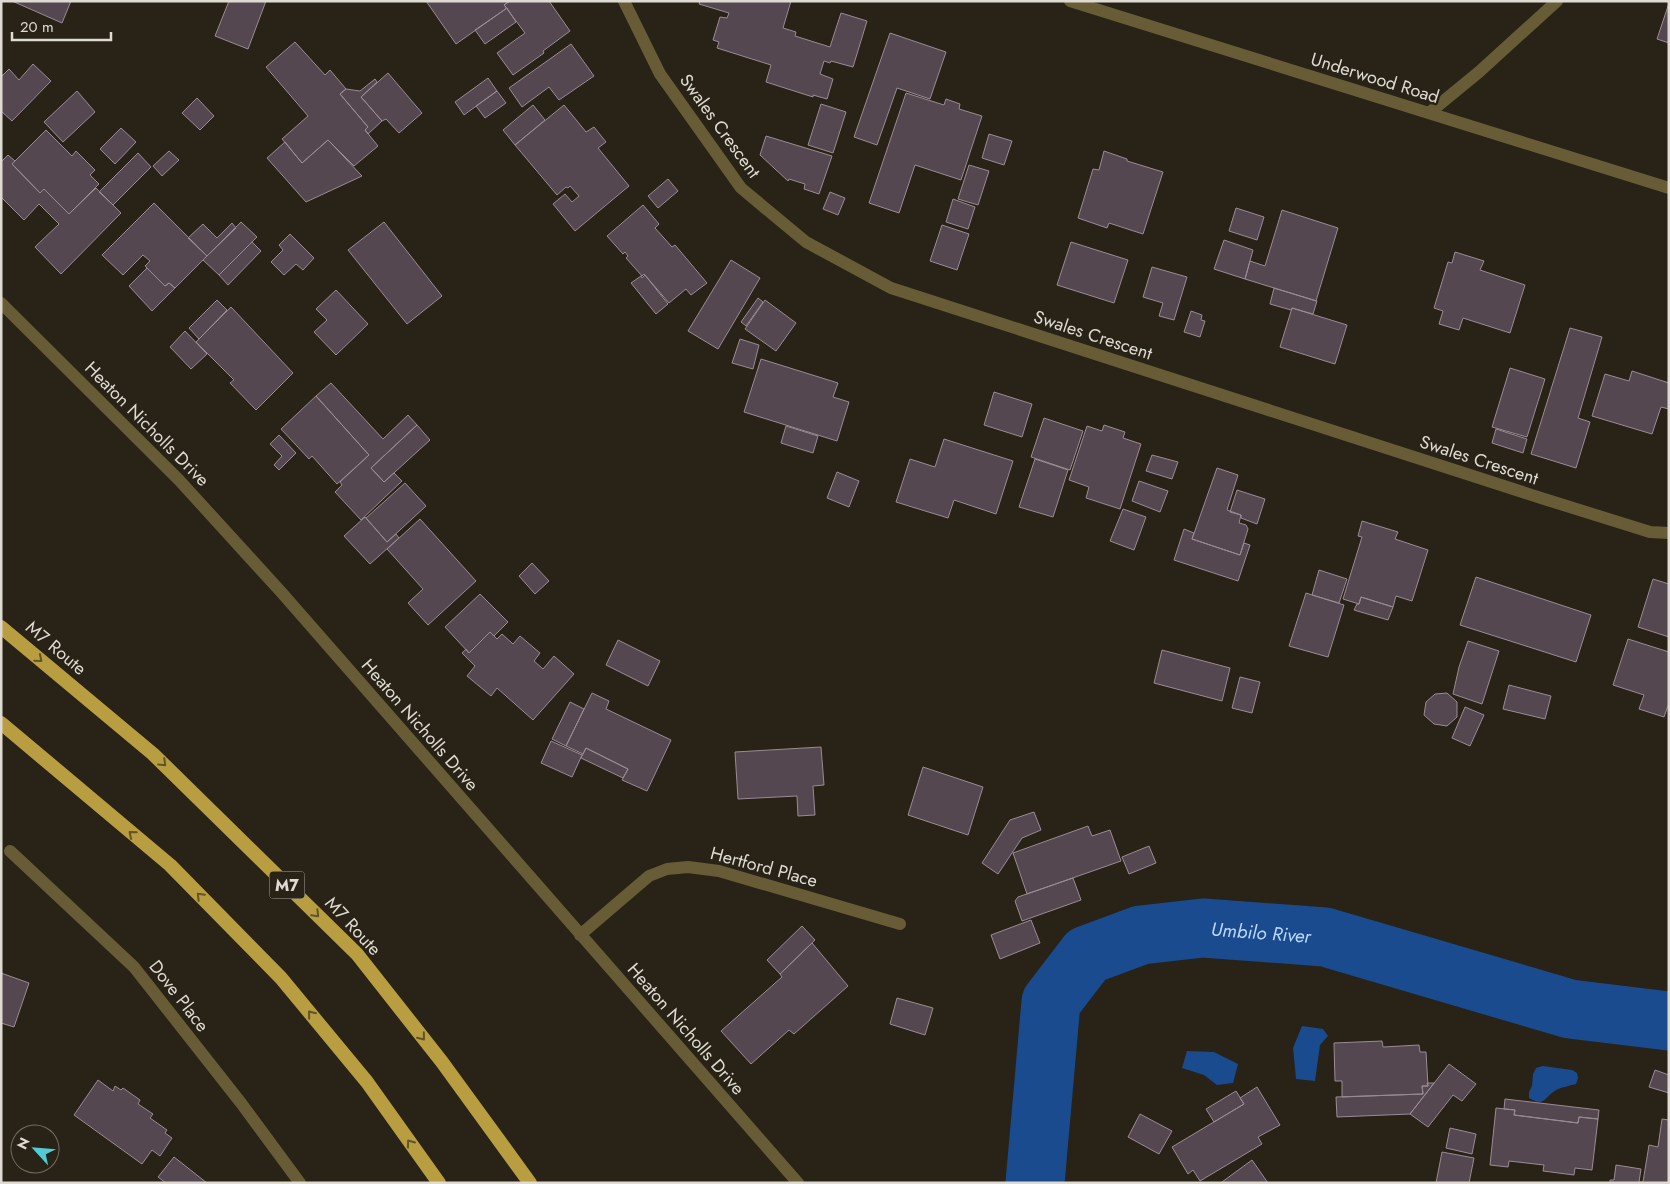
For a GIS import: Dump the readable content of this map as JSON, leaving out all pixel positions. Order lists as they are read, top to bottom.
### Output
{
  "streets": {
    "highway": ["M7 Route", "M7"],
    "street": [
      "Underwood Road",
      "Swales Crescent",
      "Heaton Nicholls Drive",
      "Hertford Place",
      "Dove Place"
    ]
  },
  "crossings": [
    ["Heaton Nicholls Drive", "Hertford Place"]
  ],
  "water": ["Umbilo River"],
  "scale_bar": "20 m",
  "north": "top left"
}
